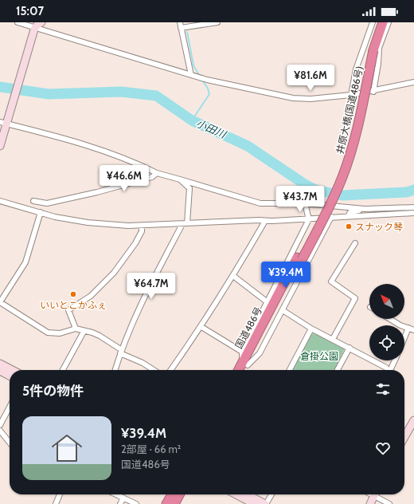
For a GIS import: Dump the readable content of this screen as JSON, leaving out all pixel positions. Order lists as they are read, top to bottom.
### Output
{
  "streets": {
    "highway": ["井原大橋(国道486号)", "国道486号"]
  },
  "crossings": [
    ["井原大橋(国道486号)", "国道486号"]
  ],
  "water": ["小田川"],
  "parks": ["倉掛公園"],
  "places": ["スナック琴", "いいとこかふぇ"],
  "north": "top left",
  "page": {
    "status": "15:07",
    "price": [
      "¥81.6M",
      "¥46.6M",
      "¥43.7M",
      "¥39.4M",
      "¥64.7M"
    ],
    "heading": "5件の物件",
    "list": [
      {
        "name": "¥39.4M",
        "note": "2部屋 · 66 m² · 国道486号"
      }
    ]
  }
}
